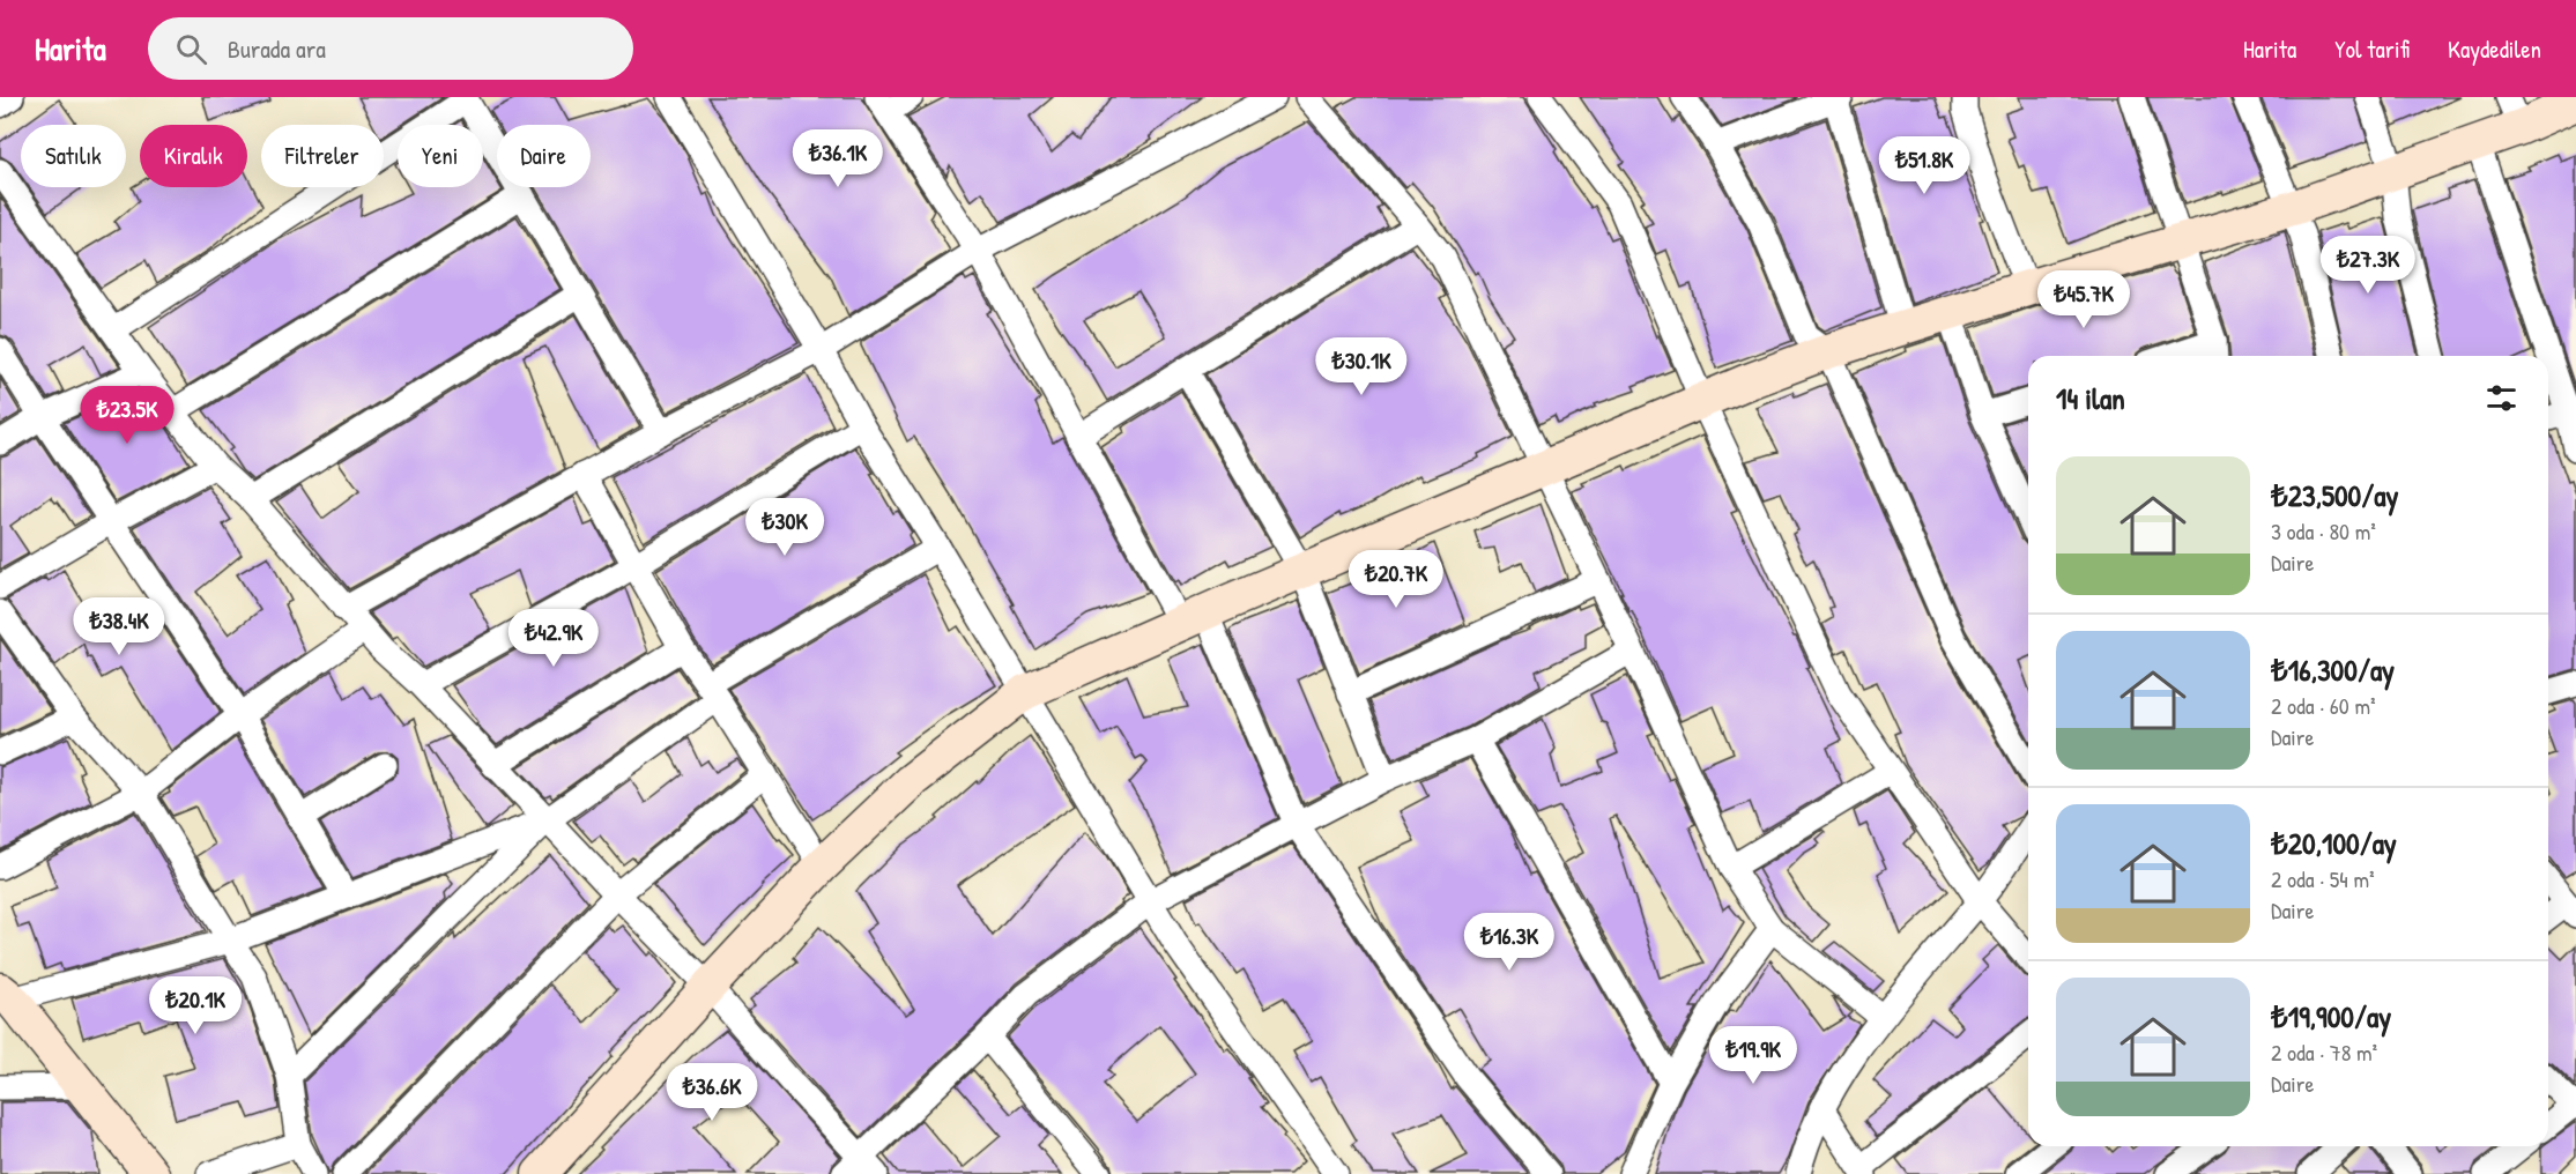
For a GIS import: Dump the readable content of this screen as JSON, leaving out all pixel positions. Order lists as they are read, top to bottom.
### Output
{
  "page": {
    "header": "Harita",
    "search": "Burada ara",
    "nav": ["Harita", "Yol tarifi", "Kaydedilen"],
    "chip": [
      "Satılık",
      "Kiralık",
      "Filtreler",
      "Yeni",
      "Daire"
    ],
    "price": [
      "₺36.1K",
      "₺51.8K",
      "₺27.3K",
      "₺45.7K",
      "₺30.1K",
      "₺23.5K",
      "₺30K",
      "₺20.7K",
      "₺38.4K",
      "₺42.9K",
      "₺16.3K",
      "₺20.1K",
      "₺19.9K",
      "₺36.6K"
    ],
    "heading": "14 ilan",
    "list": [
      {
        "name": "₺23,500/ay",
        "note": "3 oda · 80 m² · Daire"
      },
      {
        "name": "₺16,300/ay",
        "note": "2 oda · 60 m² · Daire"
      },
      {
        "name": "₺20,100/ay",
        "note": "2 oda · 54 m² · Daire"
      },
      {
        "name": "₺19,900/ay",
        "note": "2 oda · 78 m² · Daire"
      }
    ]
  }
}
